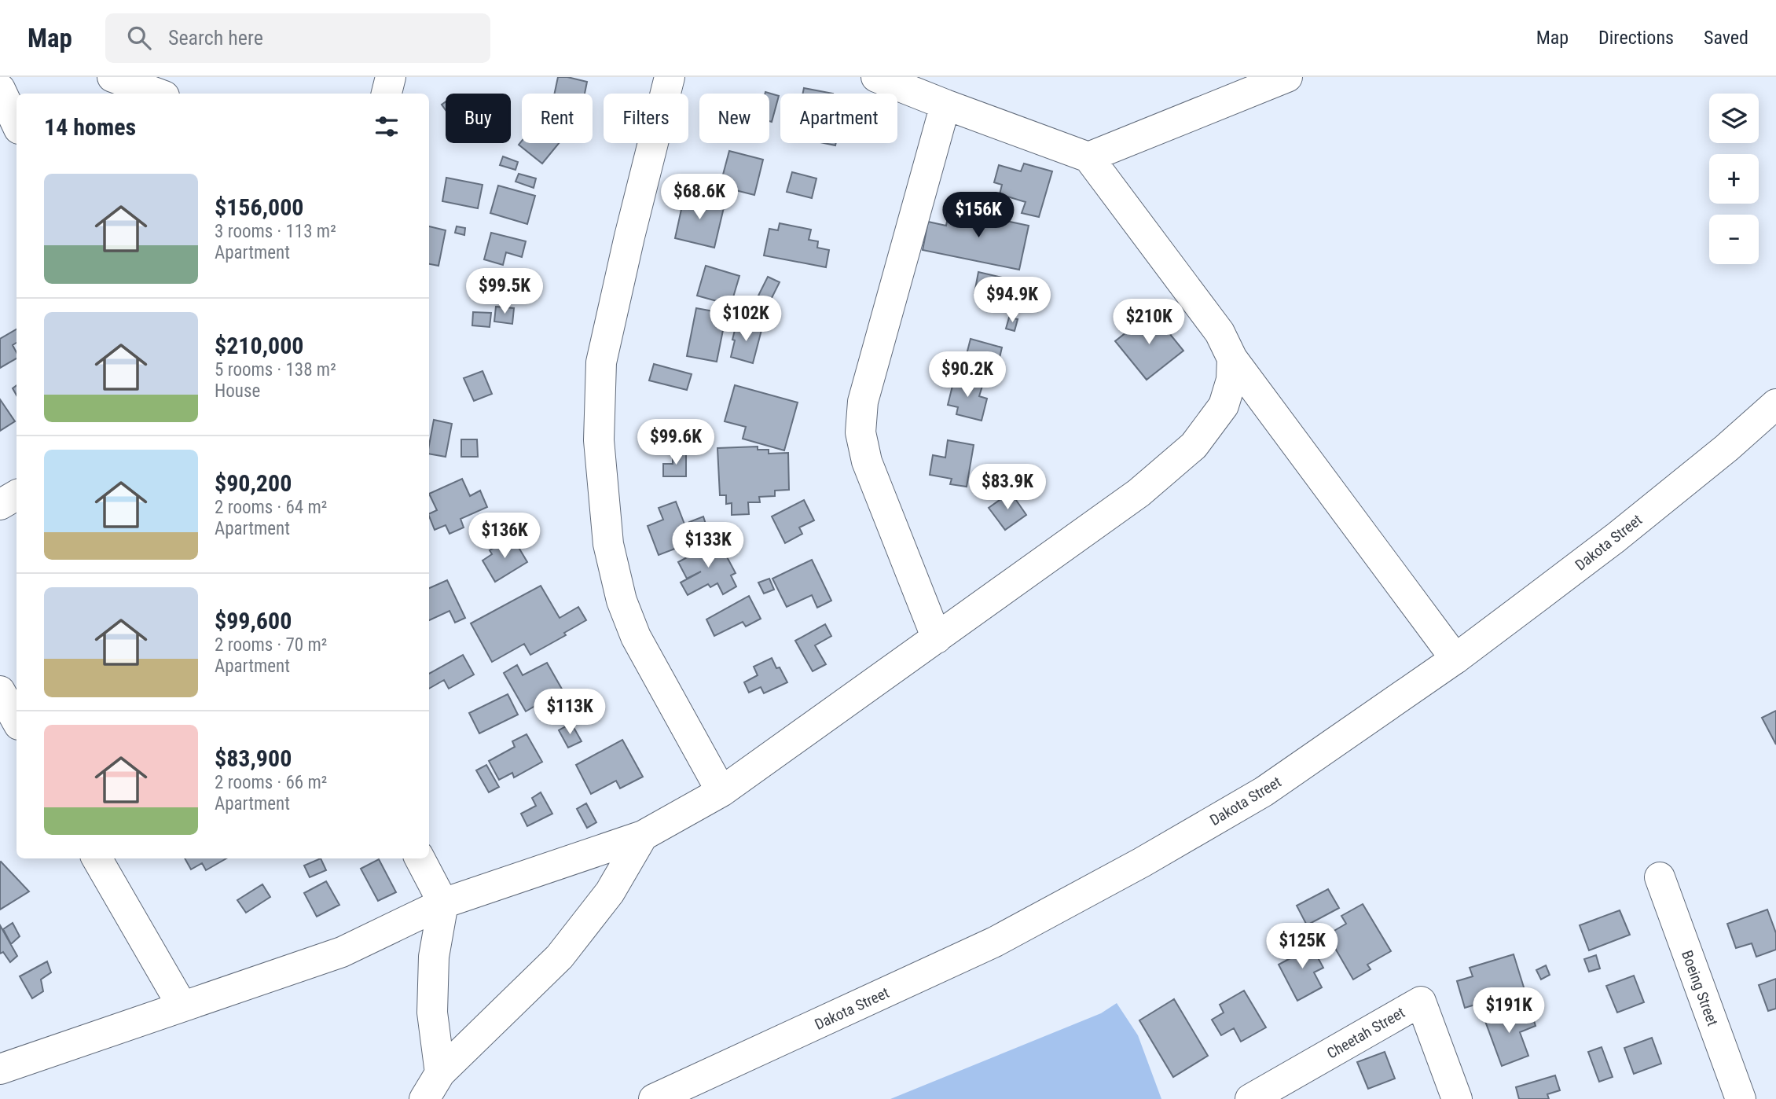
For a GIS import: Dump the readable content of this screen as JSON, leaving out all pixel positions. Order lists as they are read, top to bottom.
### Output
{
  "streets": {
    "street": ["Dakota Street", "Boeing Street", "Cheetah Street"]
  },
  "page": {
    "header": "Map",
    "search": "Search here",
    "nav": ["Map", "Directions", "Saved"],
    "map_buttons": ["+", "−"],
    "chip": [
      "Buy",
      "Rent",
      "Filters",
      "New",
      "Apartment"
    ],
    "heading": "14 homes",
    "list": [
      {
        "name": "$156,000",
        "note": "3 rooms · 113 m² · Apartment"
      },
      {
        "name": "$210,000",
        "note": "5 rooms · 138 m² · House"
      },
      {
        "name": "$90,200",
        "note": "2 rooms · 64 m² · Apartment"
      },
      {
        "name": "$99,600",
        "note": "2 rooms · 70 m² · Apartment"
      },
      {
        "name": "$83,900",
        "note": "2 rooms · 66 m² · Apartment"
      }
    ],
    "price": [
      "$68.6K",
      "$156K",
      "$99.5K",
      "$94.9K",
      "$102K",
      "$210K",
      "$90.2K",
      "$99.6K",
      "$83.9K",
      "$136K",
      "$133K",
      "$113K",
      "$125K",
      "$191K"
    ]
  }
}
